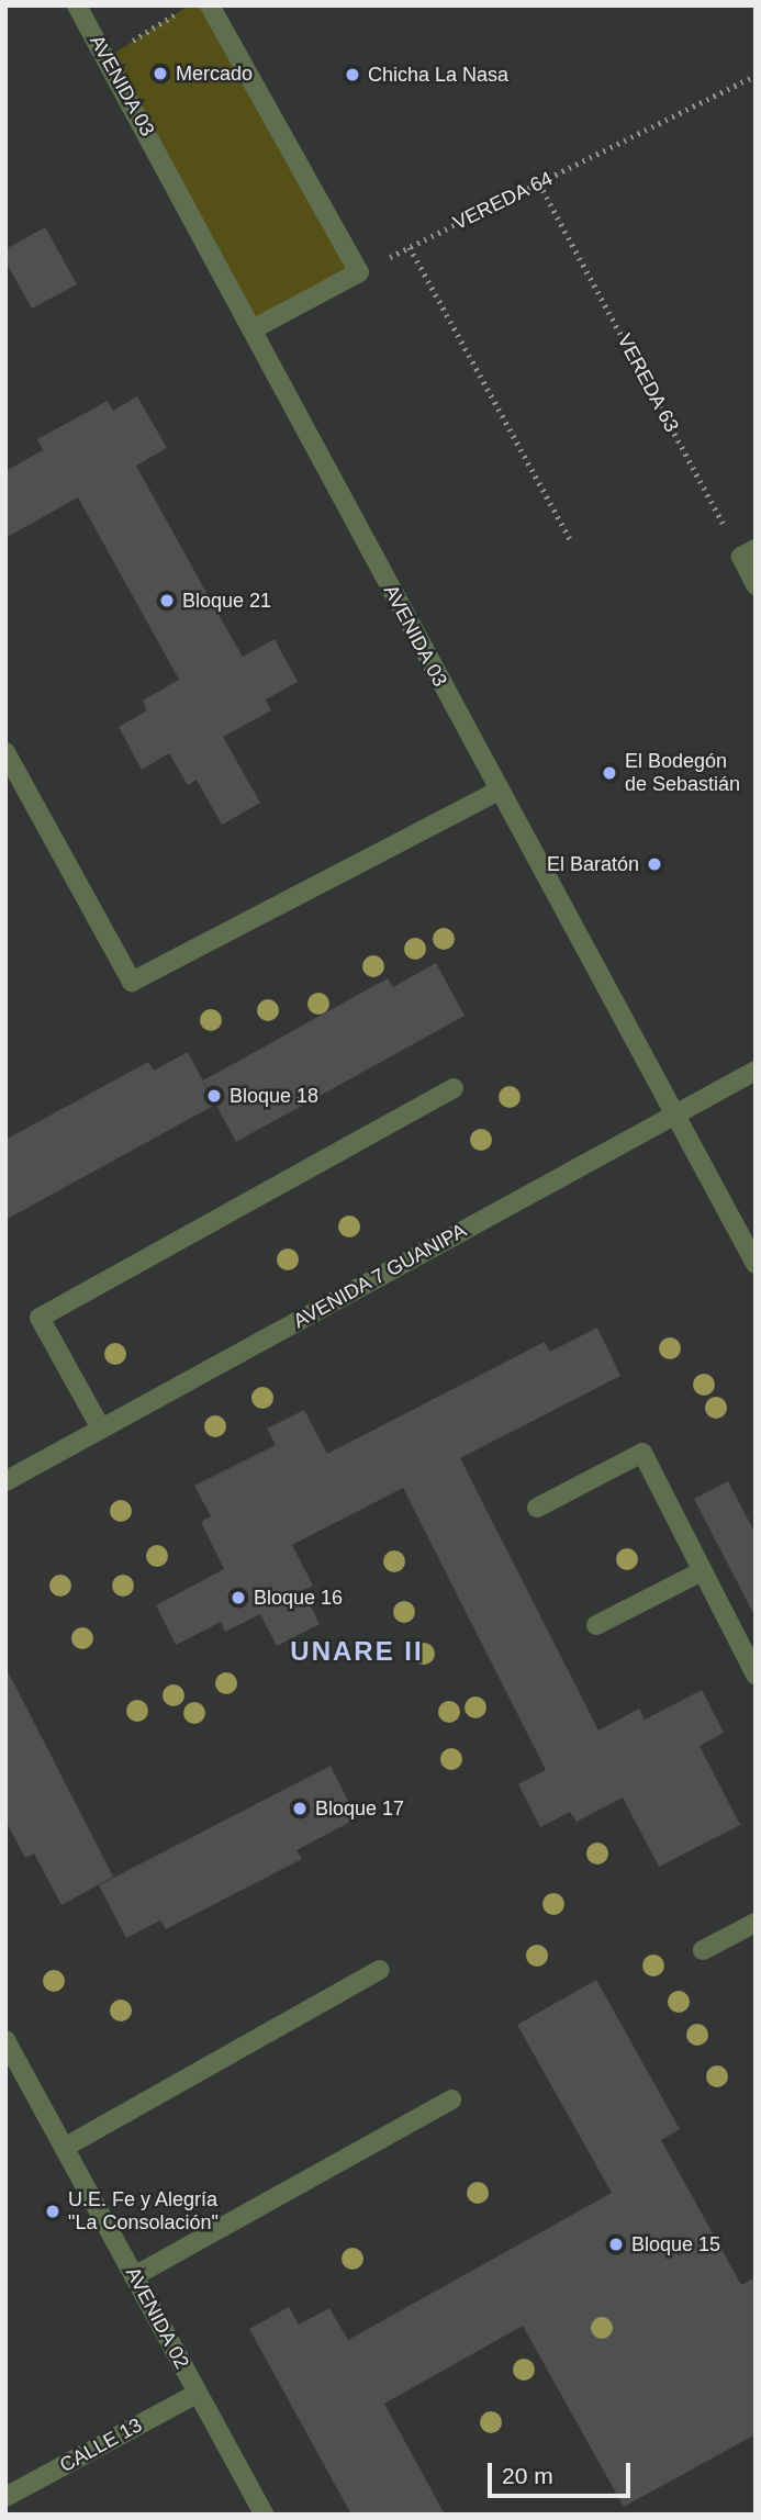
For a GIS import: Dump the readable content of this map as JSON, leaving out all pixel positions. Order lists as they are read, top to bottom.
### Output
{
  "streets": {
    "street": [
      "AVENIDA 03",
      "AVENIDA 7 GUANIPA",
      "AVENIDA 02",
      "CALLE 13"
    ],
    "path": ["VEREDA 64", "VEREDA 63"]
  },
  "crossings": [
    ["AVENIDA 03", "AVENIDA 7 GUANIPA"],
    ["VEREDA 64", "VEREDA 63"],
    ["AVENIDA 02", "CALLE 13"]
  ],
  "districts": ["UNARE II"],
  "places": [
    "Mercado",
    "Chicha La Nasa",
    "Bloque 21",
    "El Bodegón de Sebastián",
    "El Baratón",
    "Bloque 18",
    "Bloque 16",
    "Bloque 17",
    "U.E. Fe y Alegría \"La Consolación\"",
    "Bloque 15"
  ],
  "scale_bar": "20 m"
}
